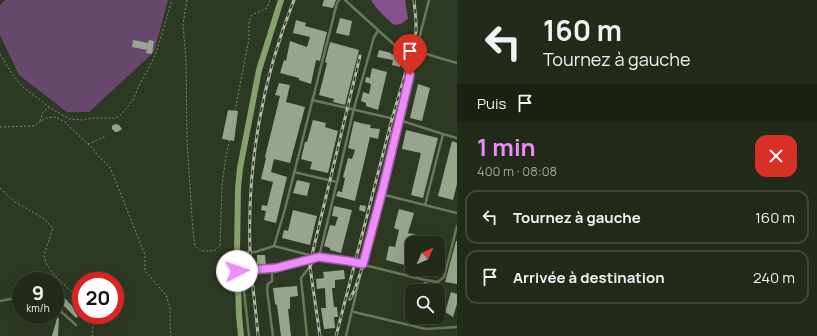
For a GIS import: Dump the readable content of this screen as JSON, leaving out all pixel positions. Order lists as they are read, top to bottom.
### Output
{
  "north": "top right",
  "page": {
    "turn": ["160 m", "Tournez à gauche"],
    "then": "Puis",
    "heading": ["1 min", "400 m · 08:08"],
    "list": [
      {
        "name": "Tournez à gauche",
        "value": "160 m"
      },
      {
        "name": "Arrivée à destination",
        "value": "240 m"
      }
    ],
    "speed": "9 km/h",
    "limit": "20"
  }
}
